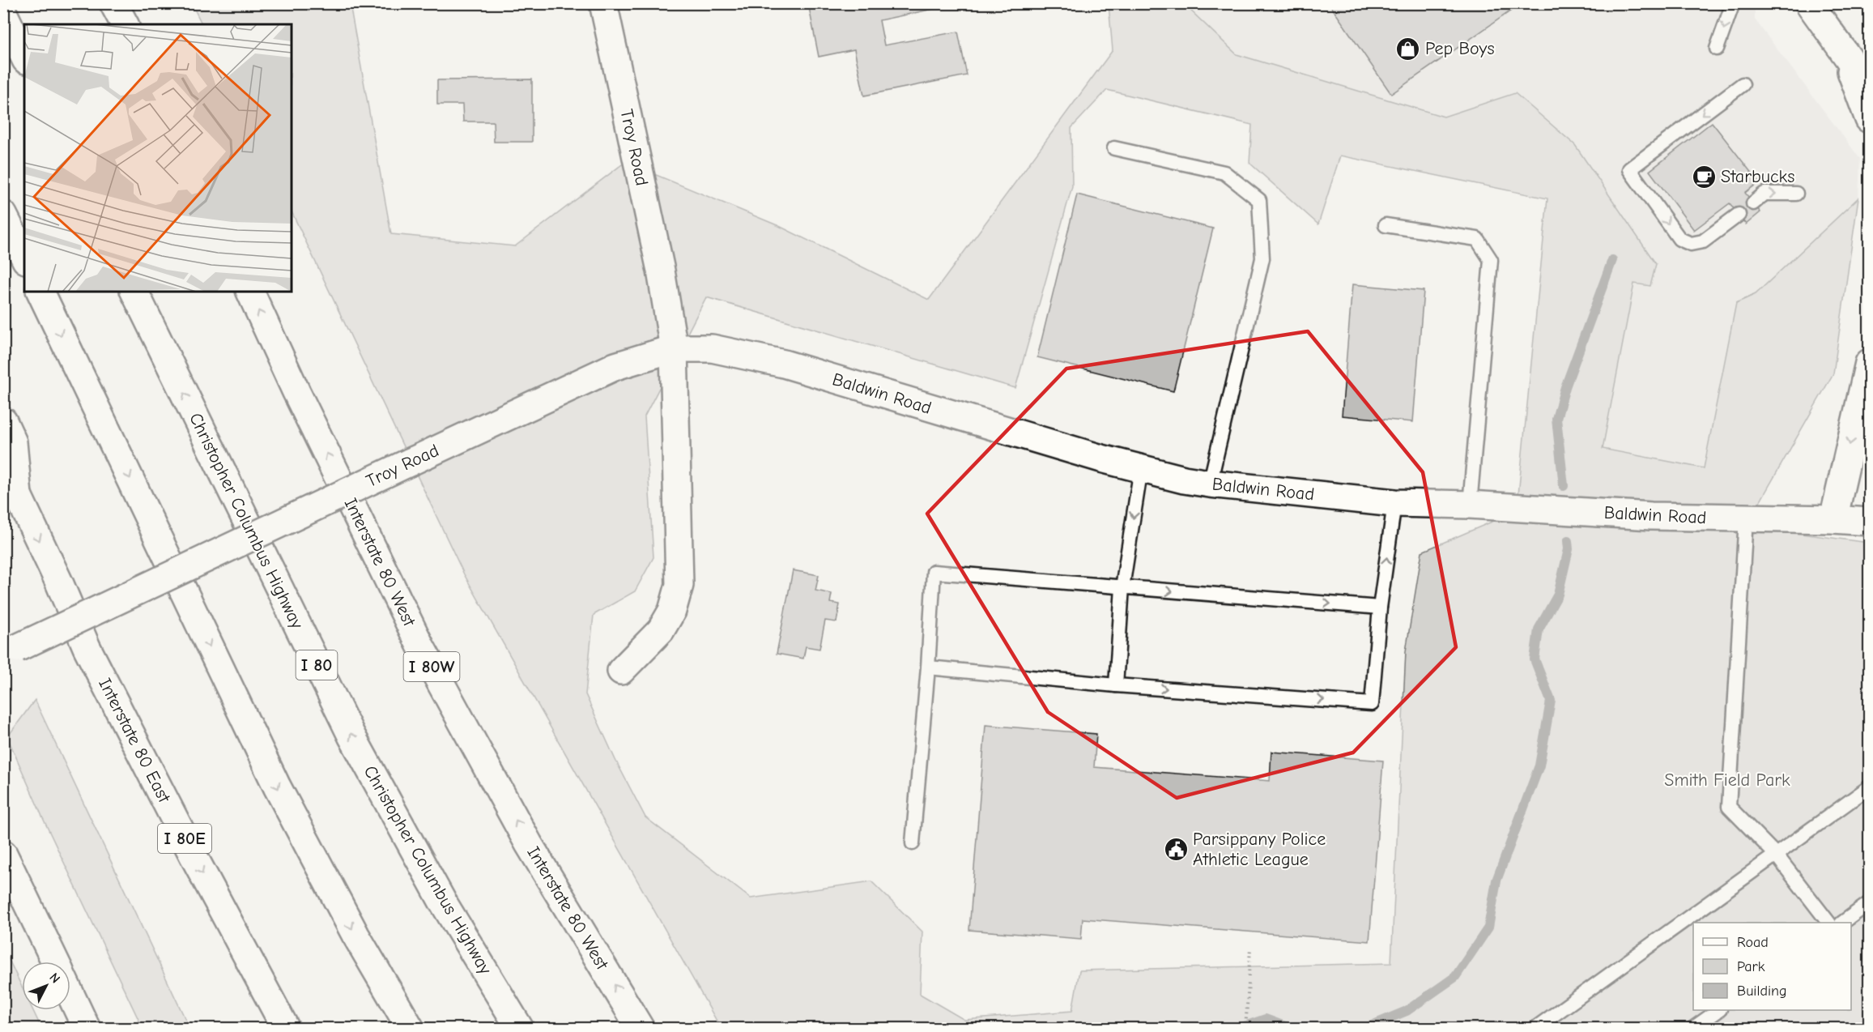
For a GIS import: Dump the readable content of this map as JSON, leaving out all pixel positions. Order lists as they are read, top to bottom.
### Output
{
  "streets": {
    "main road": [
      "Troy Road",
      "Baldwin Road",
      "Christopher Columbus Highway",
      "Interstate 80 West",
      "I 80",
      "I 80W",
      "Interstate 80 East",
      "I 80E"
    ]
  },
  "crossings": [
    ["Troy Road", "Baldwin Road"]
  ],
  "parks": ["Smith Field Park"],
  "places": {
    "shop": ["Pep Boys"],
    "cafe": ["Starbucks"],
    "public building": ["Parsippany Police Athletic League"]
  },
  "legend": ["Road", "Park", "Building"],
  "north": "top right"
}
